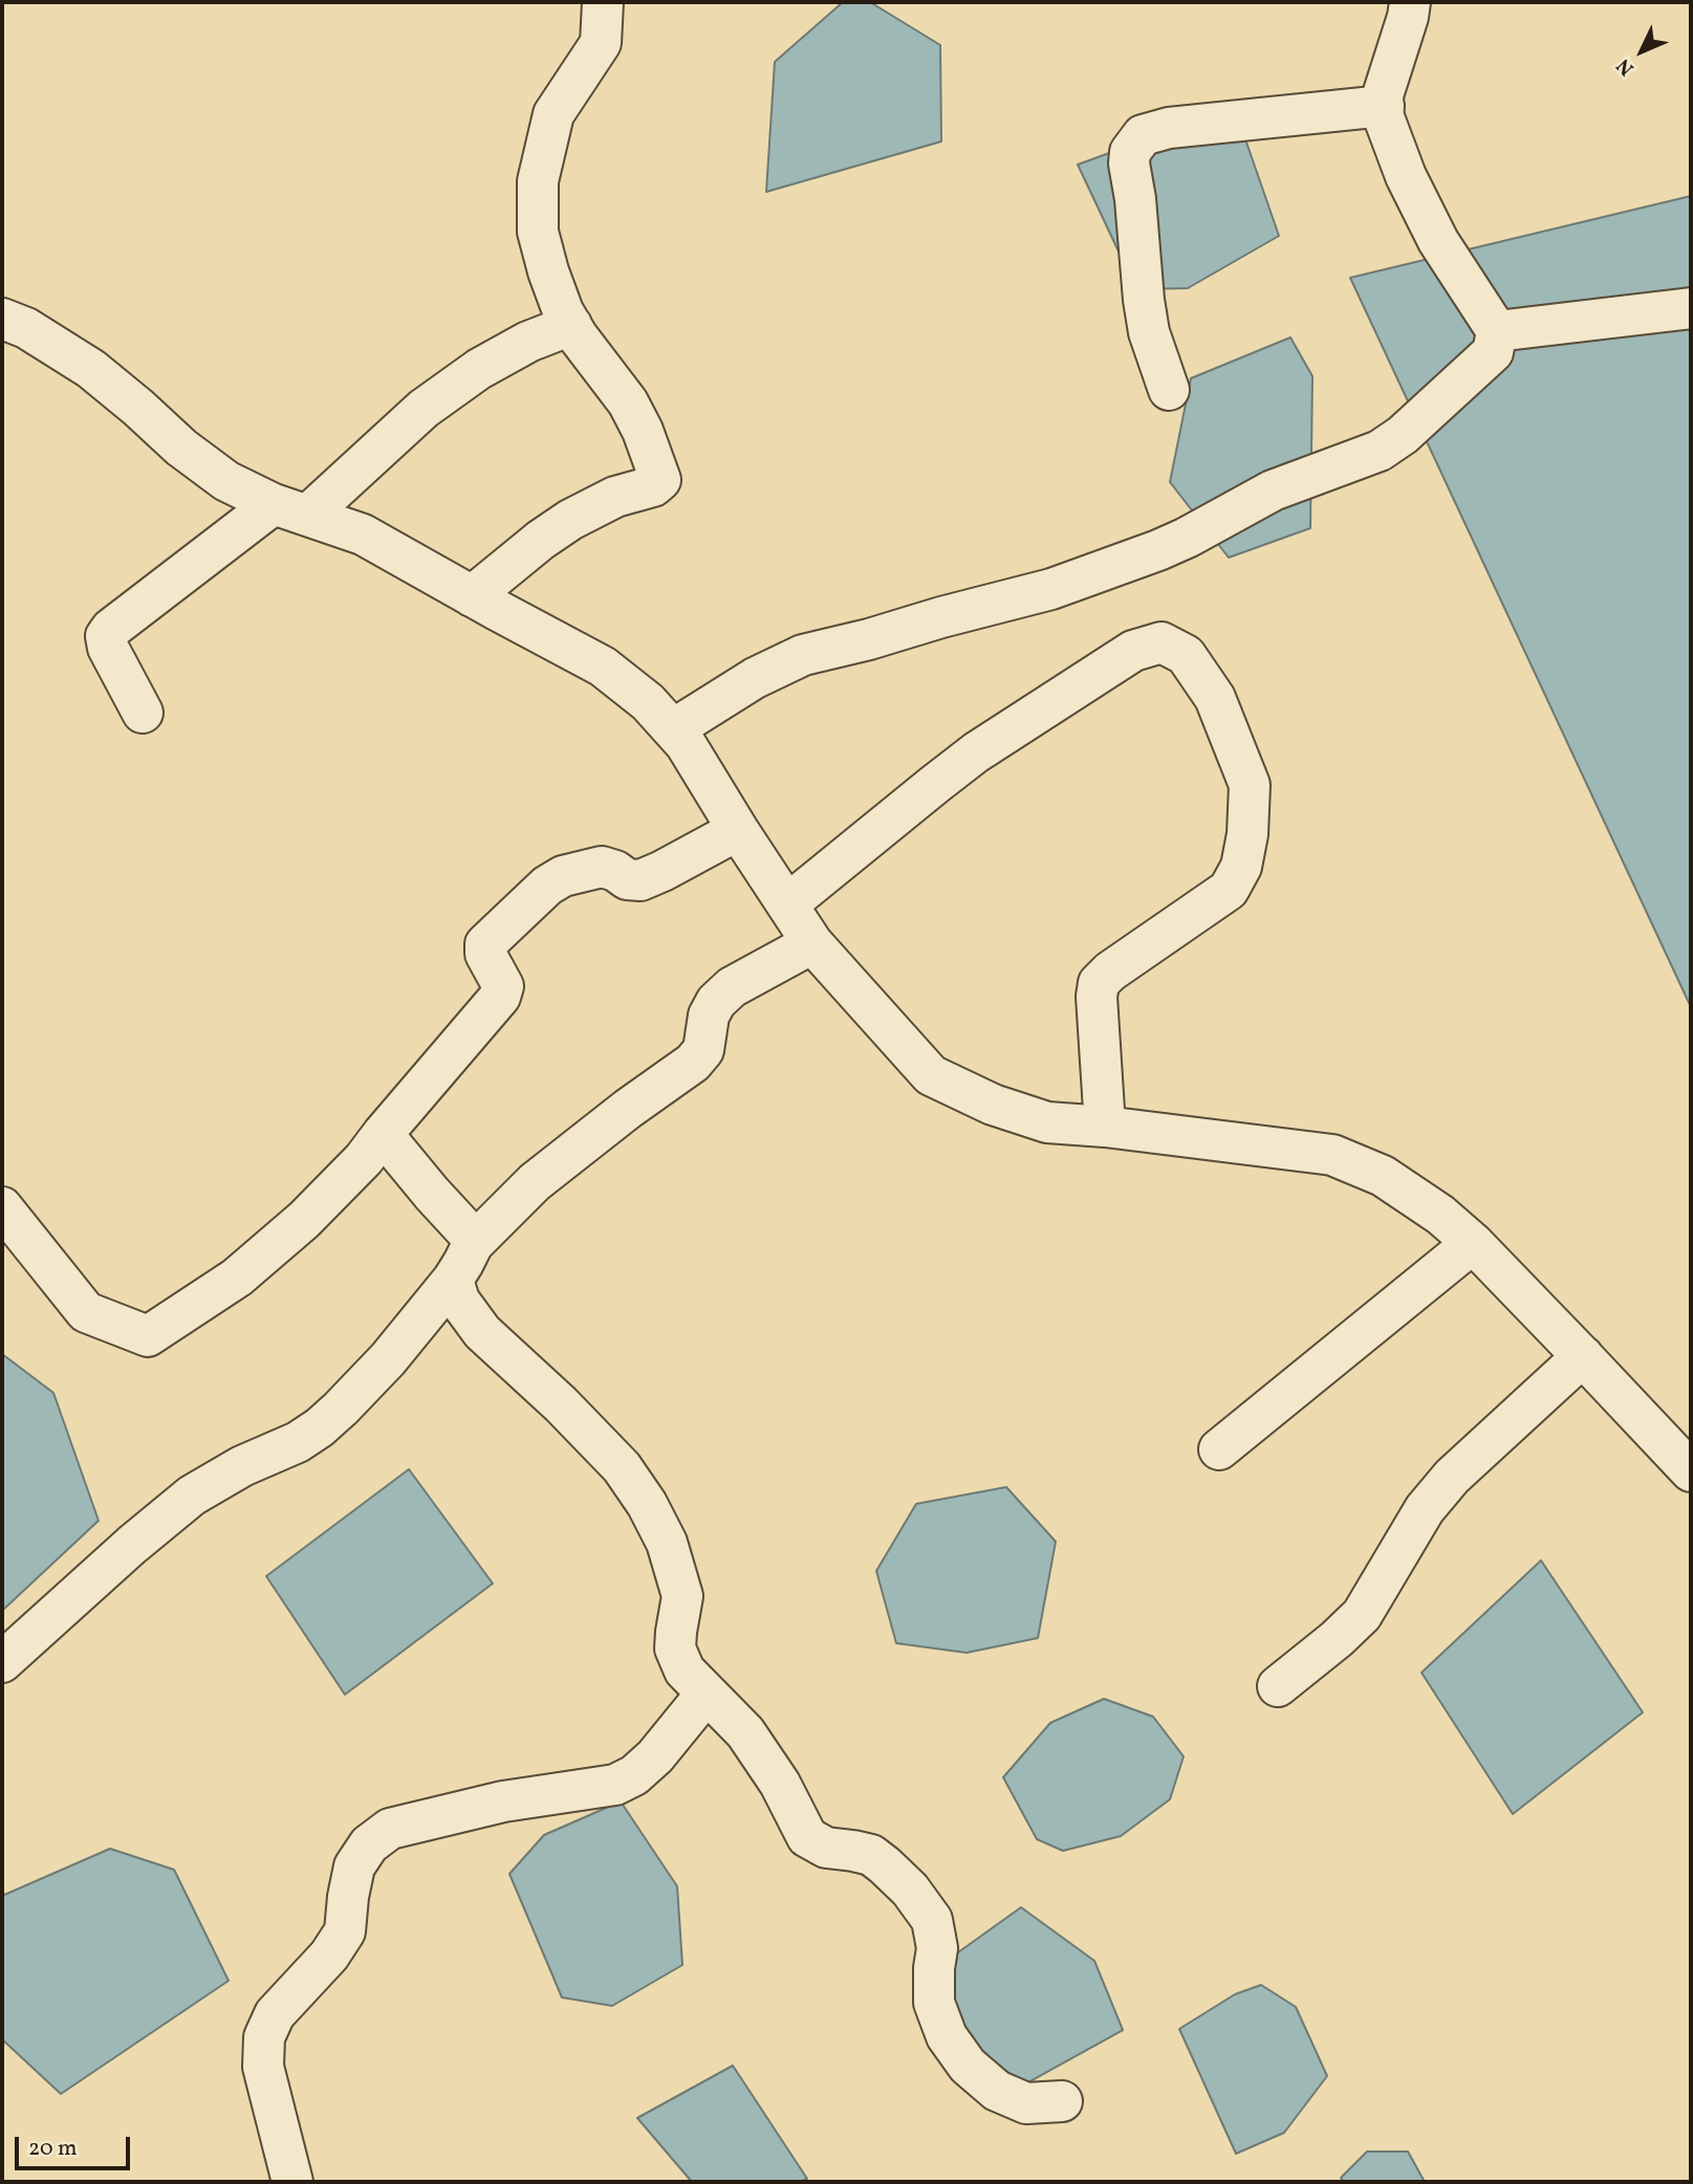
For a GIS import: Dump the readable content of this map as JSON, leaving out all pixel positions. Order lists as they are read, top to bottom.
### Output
{
  "scale_bar": "20 m",
  "north": "bottom left"
}
